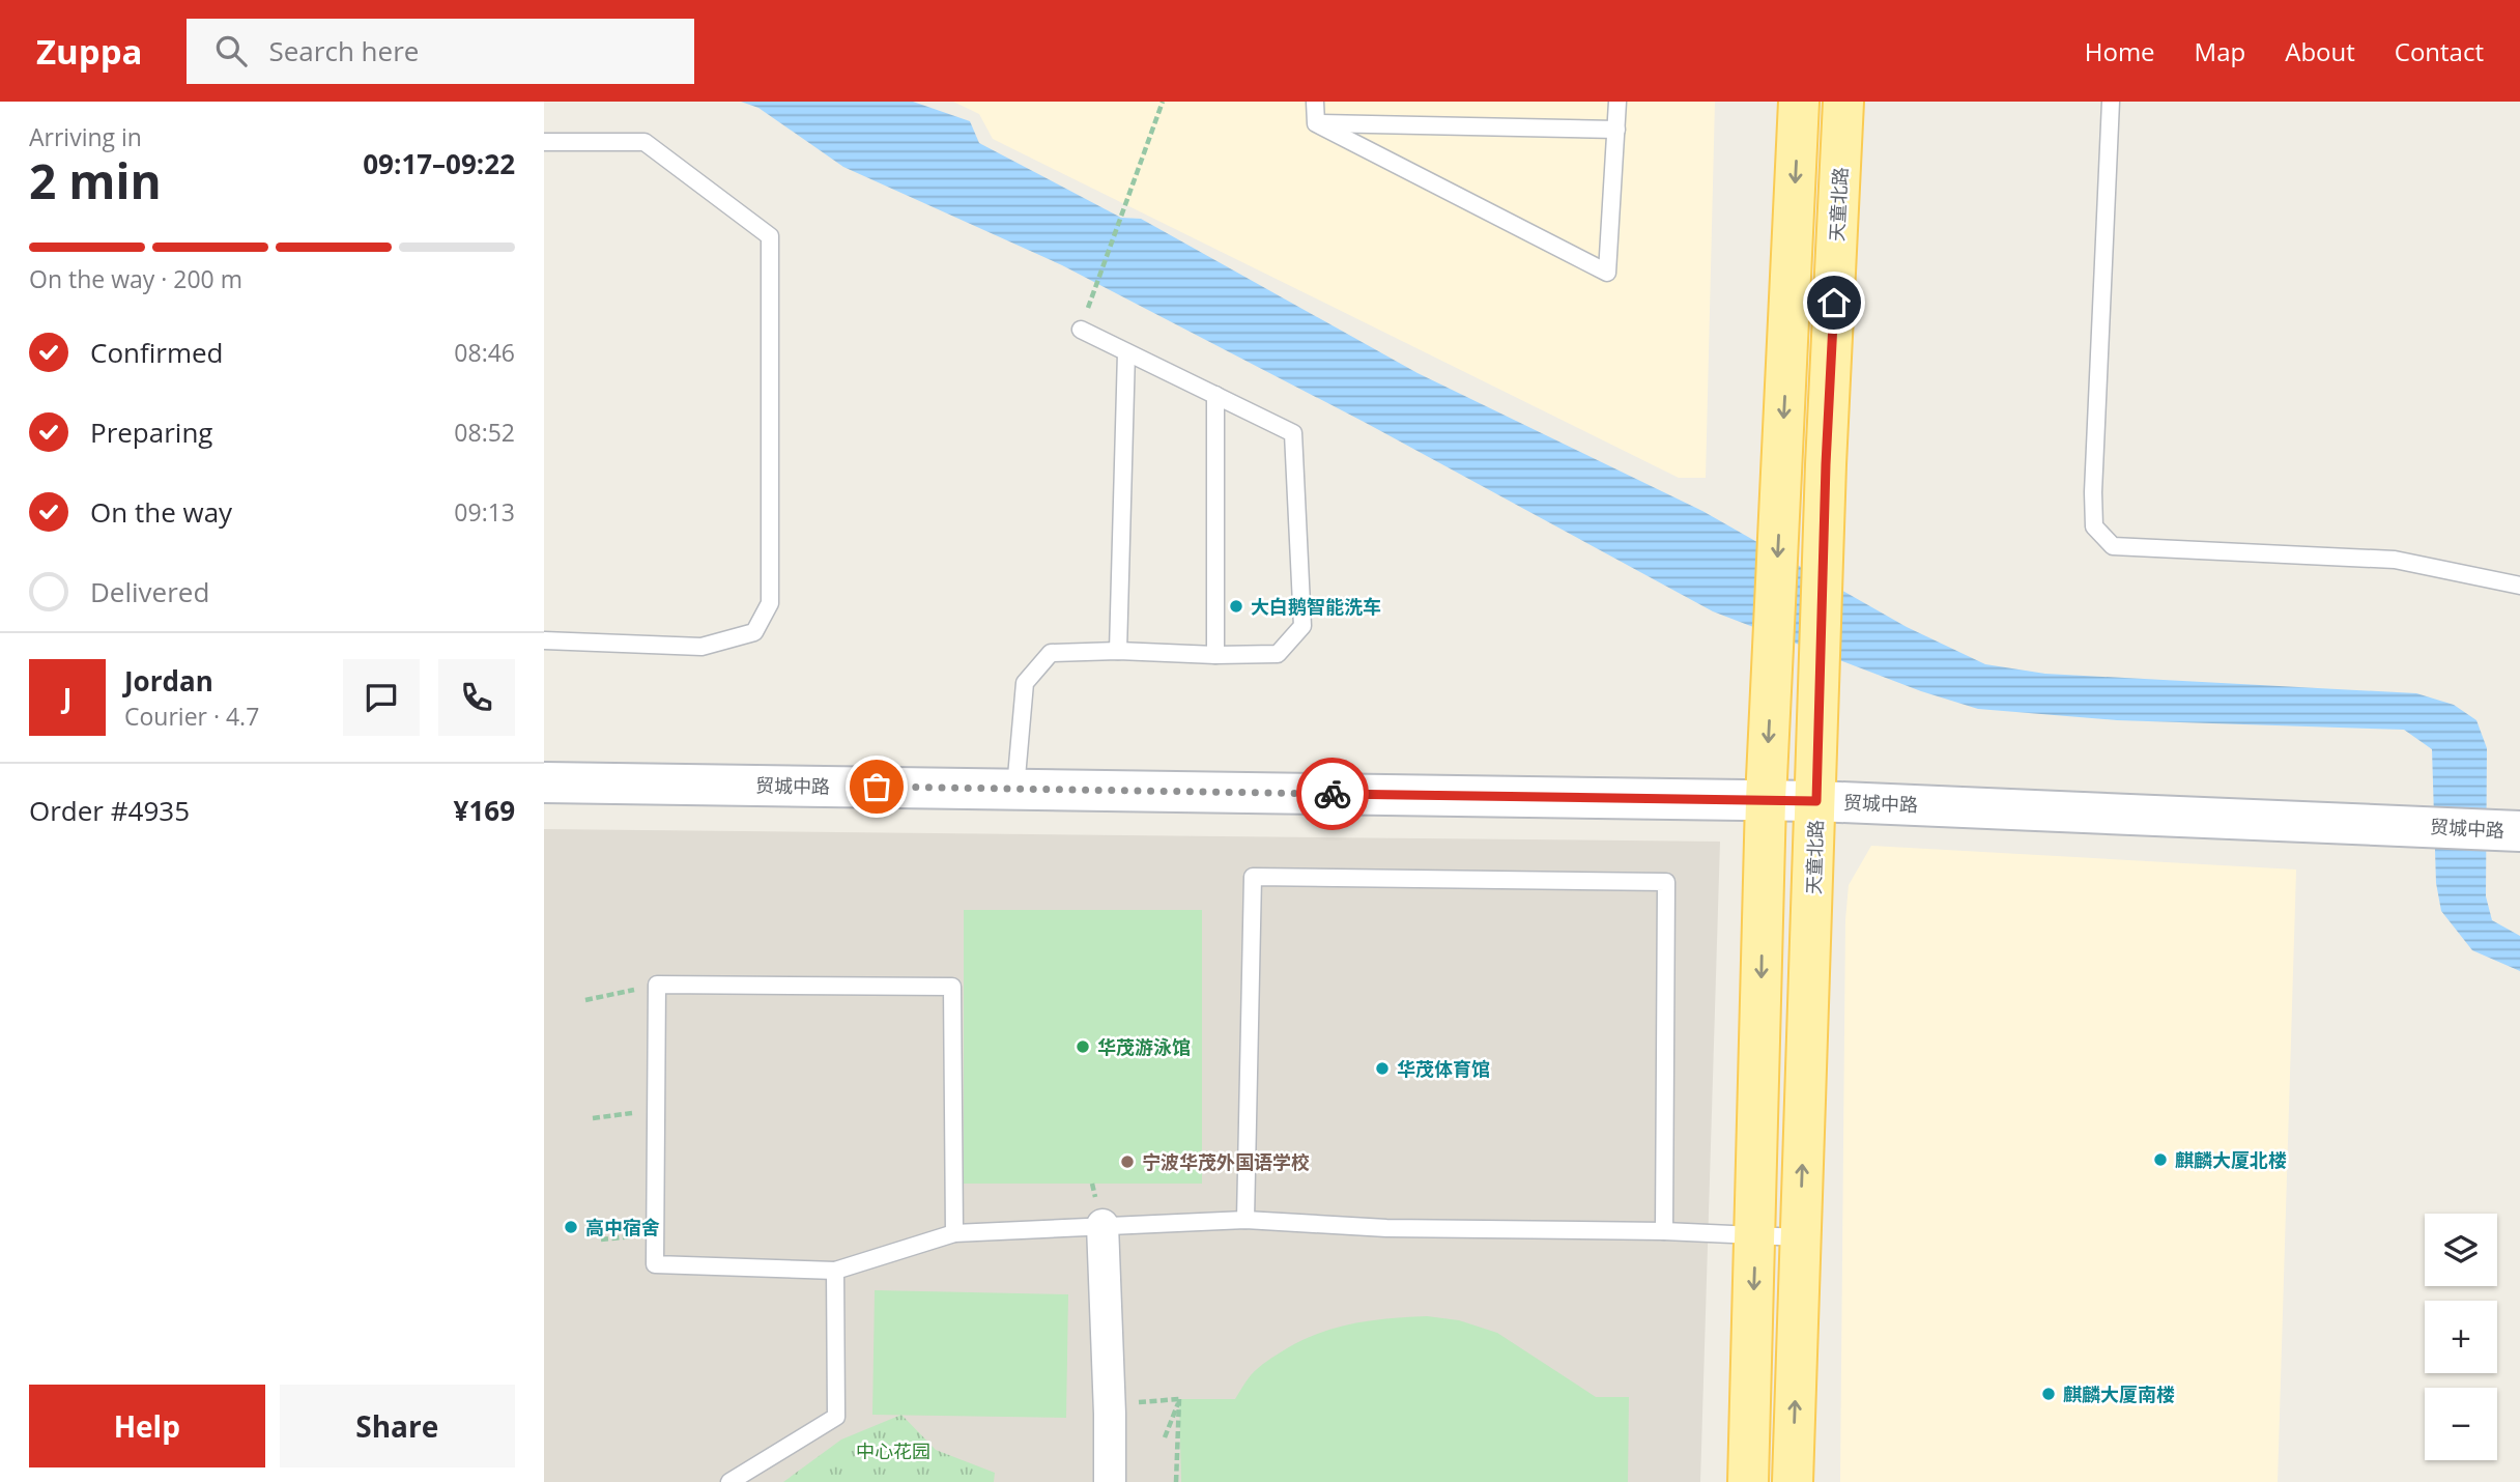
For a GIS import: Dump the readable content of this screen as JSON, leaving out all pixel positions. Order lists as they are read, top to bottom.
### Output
{
  "streets": {
    "main road": ["天童北路", "贸城中路"]
  },
  "crossings": [
    ["天童北路", "贸城中路"]
  ],
  "parks": ["中心花园"],
  "places": [
    "大白鹅智能洗车",
    "华茂游泳馆",
    "华茂体育馆",
    "麒麟大厦北楼",
    "宁波华茂外国语学校",
    "高中宿舍",
    "麒麟大厦南楼"
  ],
  "page": {
    "header": "Zuppa",
    "search": "Search here",
    "nav": [
      "Home",
      "Map",
      "About",
      "Contact"
    ],
    "heading": ["2 min", "Arriving in", "09:17–09:22"],
    "panel": [
      "Jordan",
      "Courier · 4.7",
      "Order #4935",
      "¥169"
    ],
    "bar": "On the way · 200 m",
    "list": [
      ["Confirmed", "08:46"],
      ["Preparing", "08:52"],
      ["On the way", "09:13"],
      "Delivered"
    ],
    "round": "J",
    "map_buttons": ["+", "−"],
    "buttons": ["Help", "Share"]
  }
}
